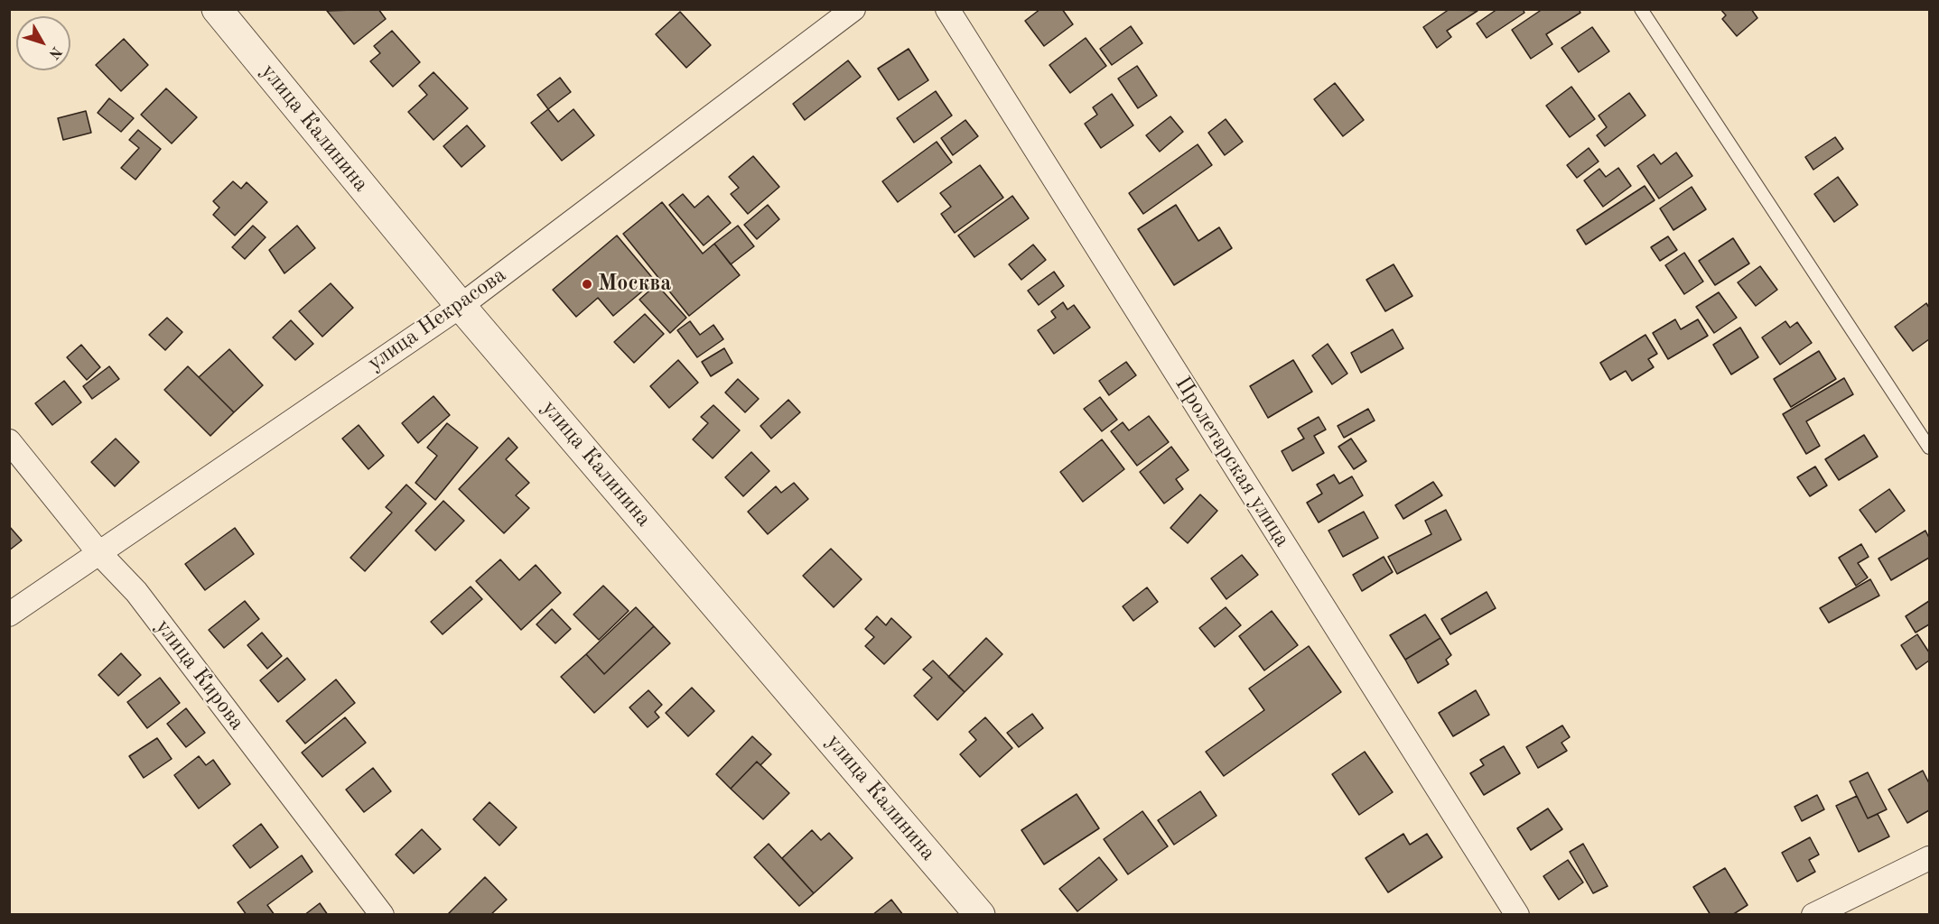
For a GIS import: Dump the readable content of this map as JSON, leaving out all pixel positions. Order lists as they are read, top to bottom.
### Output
{
  "streets": {
    "street": [
      "улица Калинина",
      "улица Некрасова",
      "Пролетарская улица",
      "улица Кирова"
    ]
  },
  "crossings": [
    ["улица Калинина", "улица Некрасова"],
    ["улица Некрасова", "улица Кирова"]
  ],
  "places": ["Москва"],
  "north": "bottom right"
}
